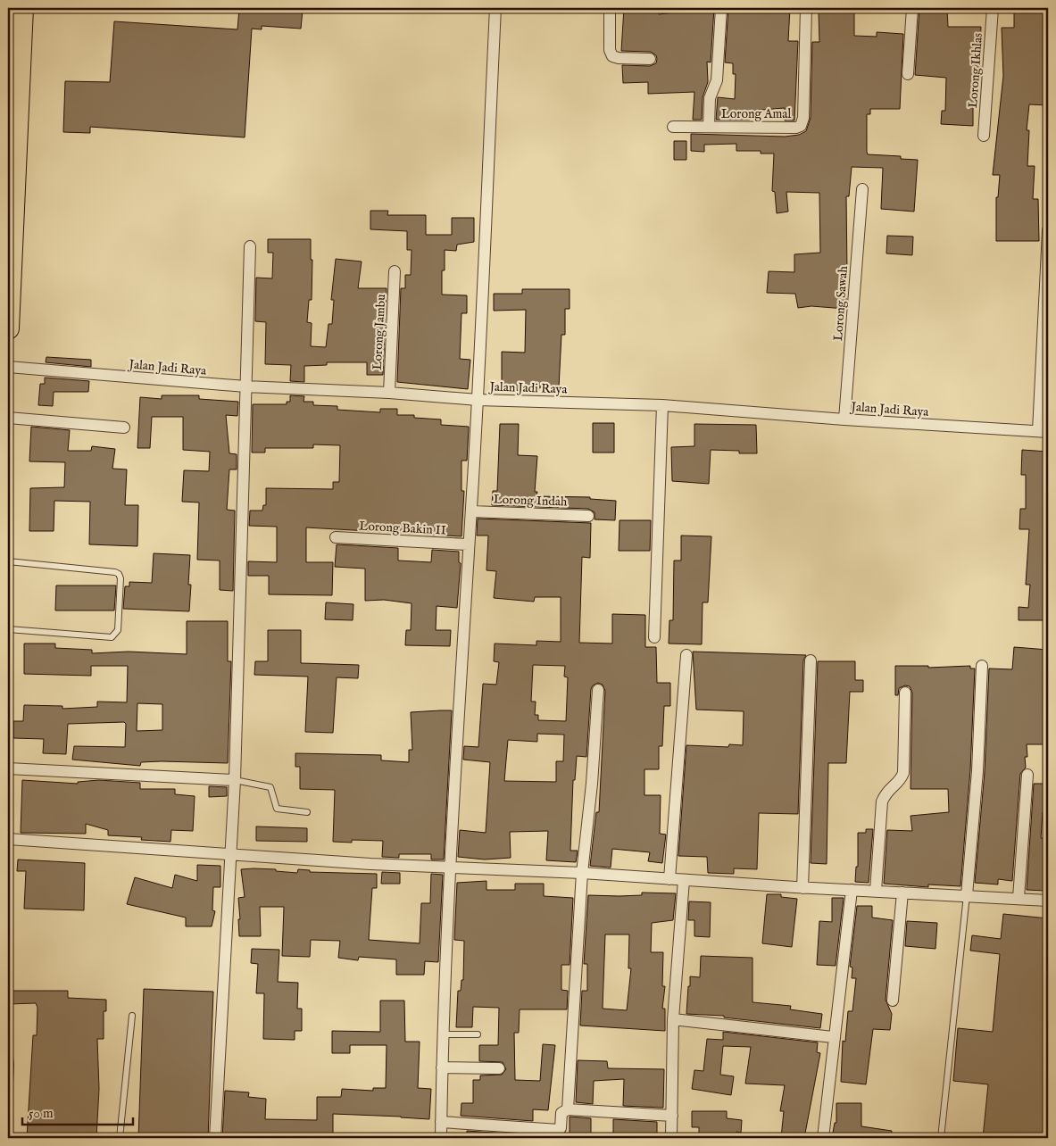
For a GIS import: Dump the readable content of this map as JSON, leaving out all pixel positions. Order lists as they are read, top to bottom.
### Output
{
  "streets": {
    "street": [
      "Lorong Ikhlas",
      "Lorong Amal",
      "Lorong Sawah",
      "Lorong Jambu",
      "Jalan Jadi Raya",
      "Lorong Indah",
      "Lorong Bakin II"
    ]
  },
  "crossings": [
    ["Lorong Sawah", "Jalan Jadi Raya"],
    ["Lorong Jambu", "Jalan Jadi Raya"]
  ],
  "scale_bar": "50 m"
}
